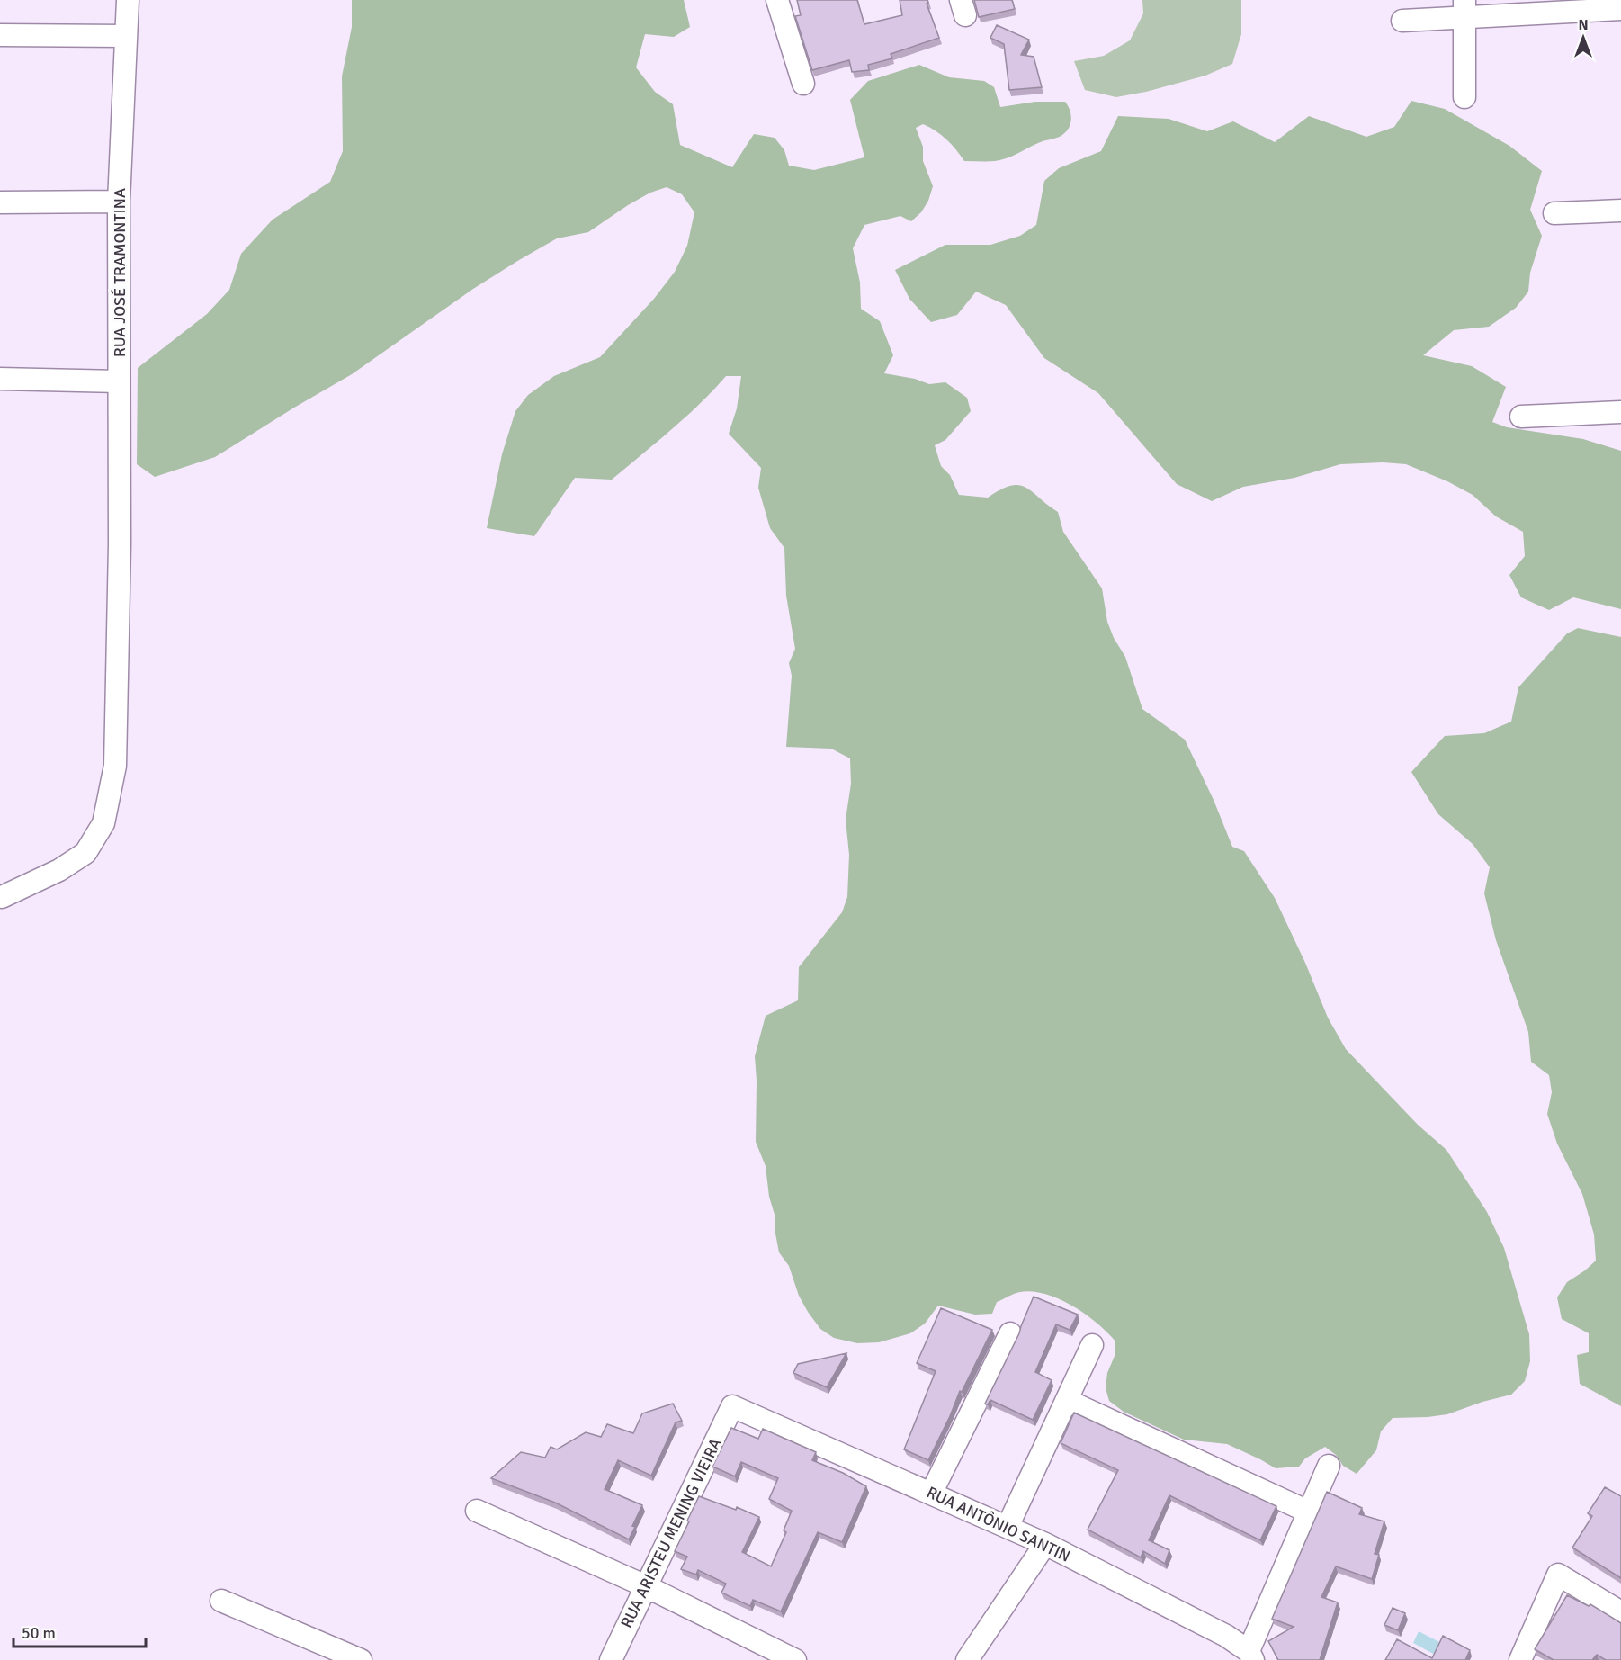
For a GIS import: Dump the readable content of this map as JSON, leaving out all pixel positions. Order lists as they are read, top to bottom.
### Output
{
  "streets": {
    "street": ["RUA JOSÉ TRAMONTINA", "RUA ANTÔNIO SANTIN", "RUA ARISTEU MENING VIEIRA"]
  },
  "crossings": [
    ["RUA ANTÔNIO SANTIN", "RUA ARISTEU MENING VIEIRA"]
  ],
  "scale_bar": "50 m",
  "north": "top"
}
